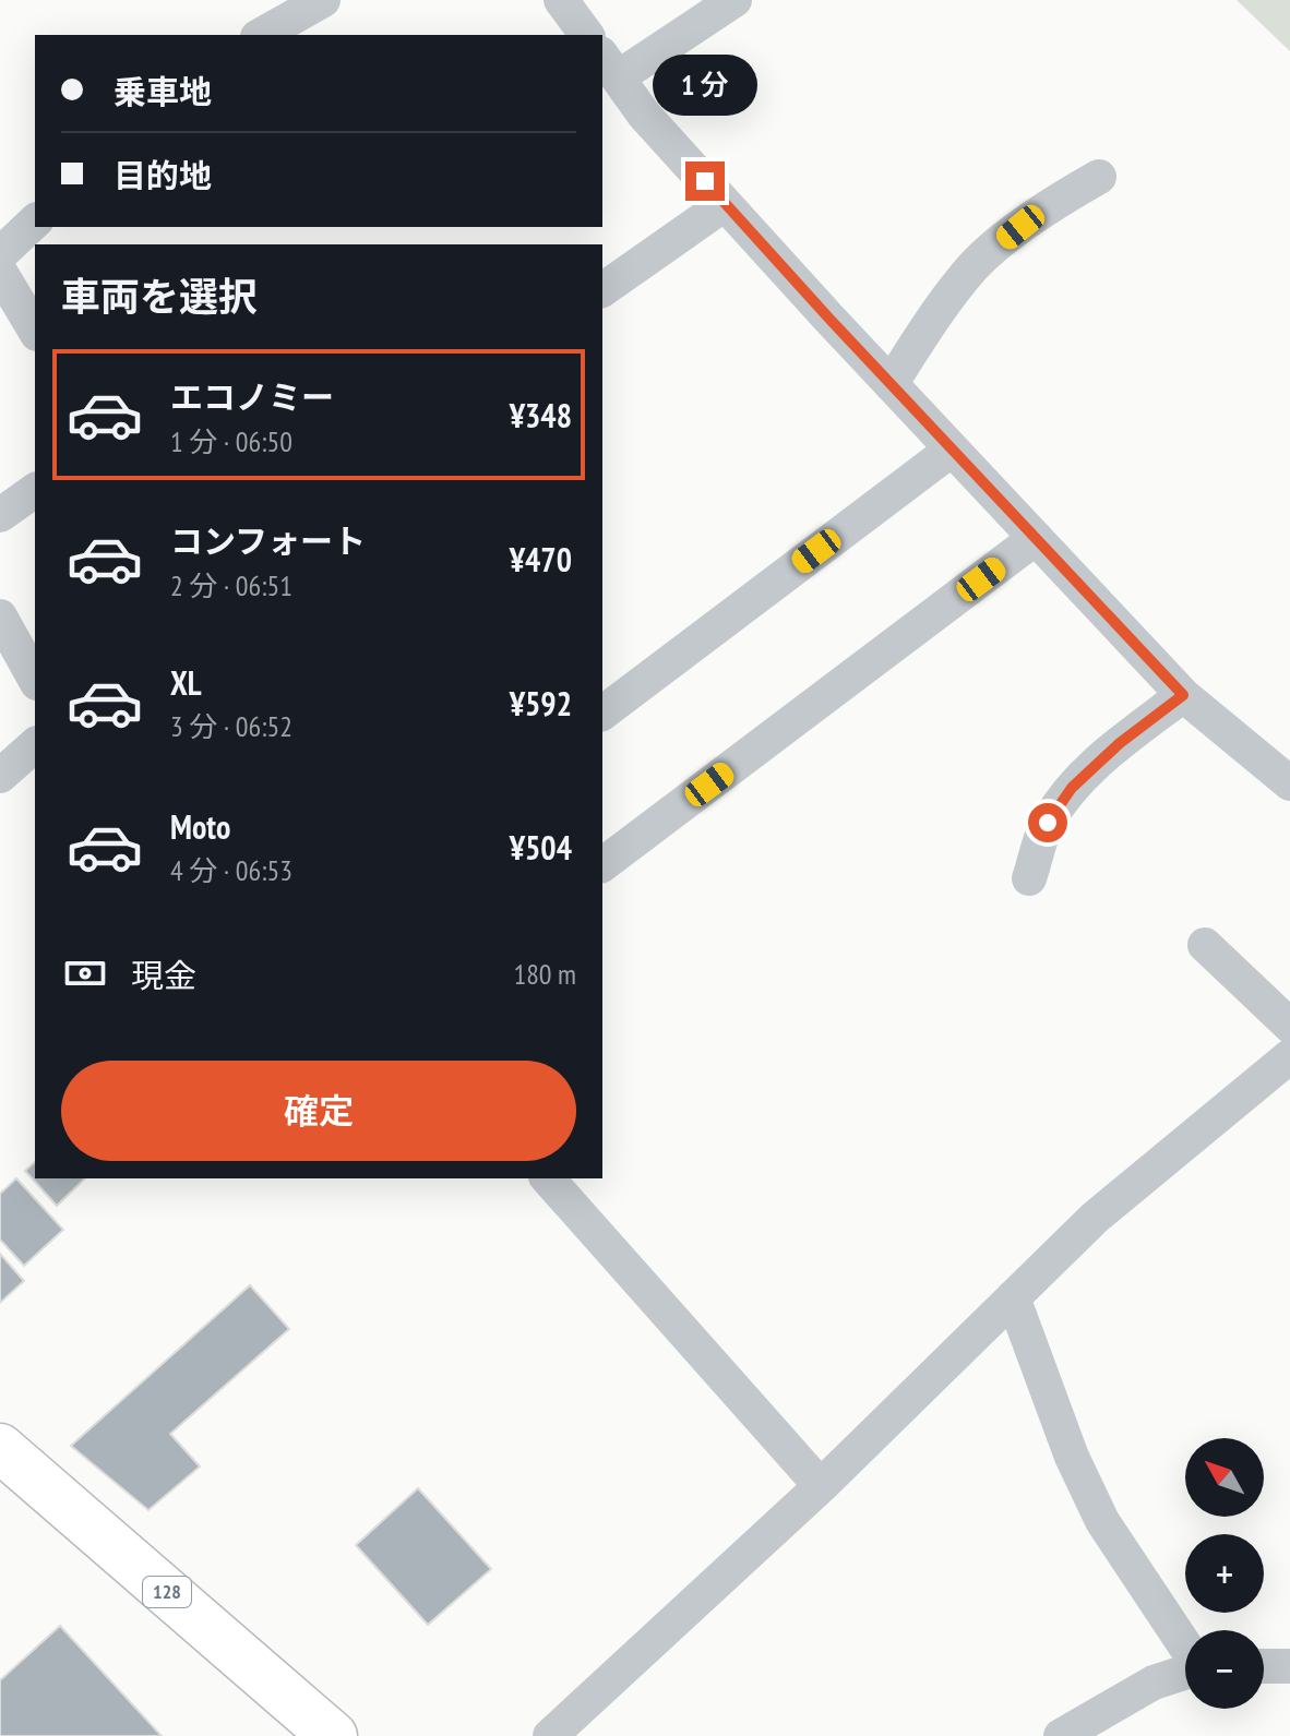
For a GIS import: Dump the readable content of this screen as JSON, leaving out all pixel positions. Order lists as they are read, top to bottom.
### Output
{
  "streets": {
    "highway": ["128"]
  },
  "north": "top left",
  "page": {
    "banner": ["乗車地", "目的地"],
    "bubble": "1 分",
    "heading": "車両を選択",
    "list": [
      {
        "name": "エコノミー",
        "note": "1 分 · 06:50",
        "value": "¥348"
      },
      {
        "name": "コンフォート",
        "note": "2 分 · 06:51",
        "value": "¥470"
      },
      {
        "name": "XL",
        "note": "3 分 · 06:52",
        "value": "¥592"
      },
      {
        "name": "Moto",
        "note": "4 分 · 06:53",
        "value": "¥504"
      }
    ],
    "pay": ["現金", "180 m"],
    "buttons": "確定",
    "map_buttons": ["+", "−"]
  }
}
